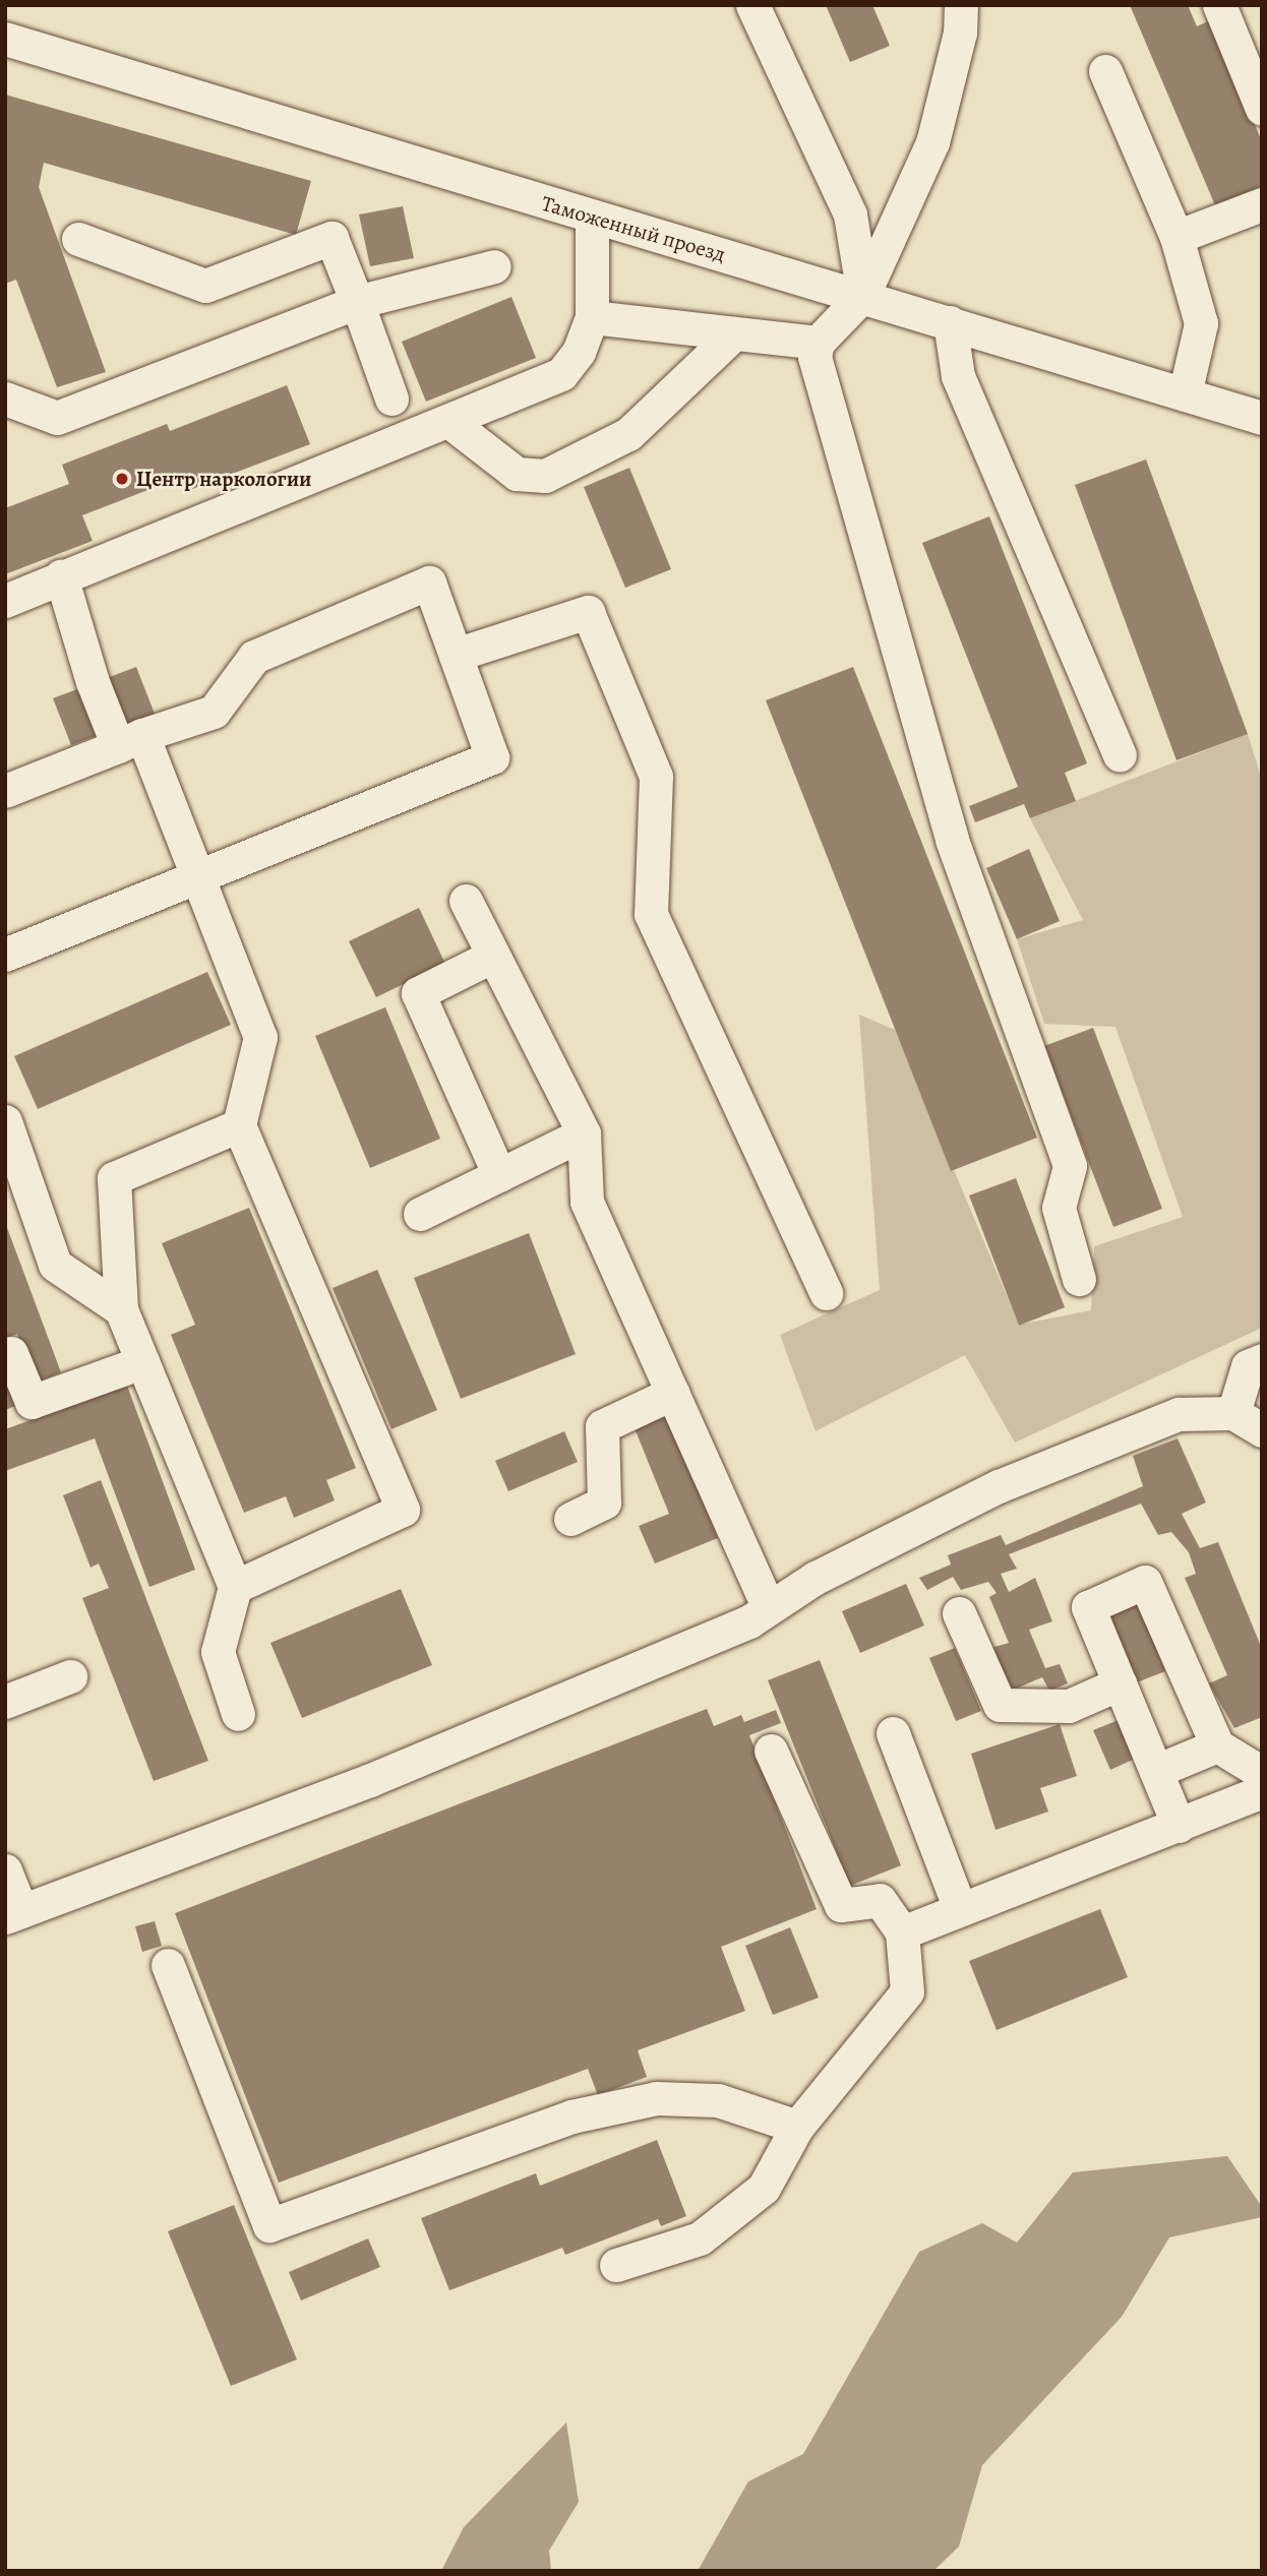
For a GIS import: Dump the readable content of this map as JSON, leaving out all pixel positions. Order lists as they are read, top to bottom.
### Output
{
  "streets": {
    "street": ["Таможенный проезд"]
  },
  "places": ["Центр наркологии"]
}
